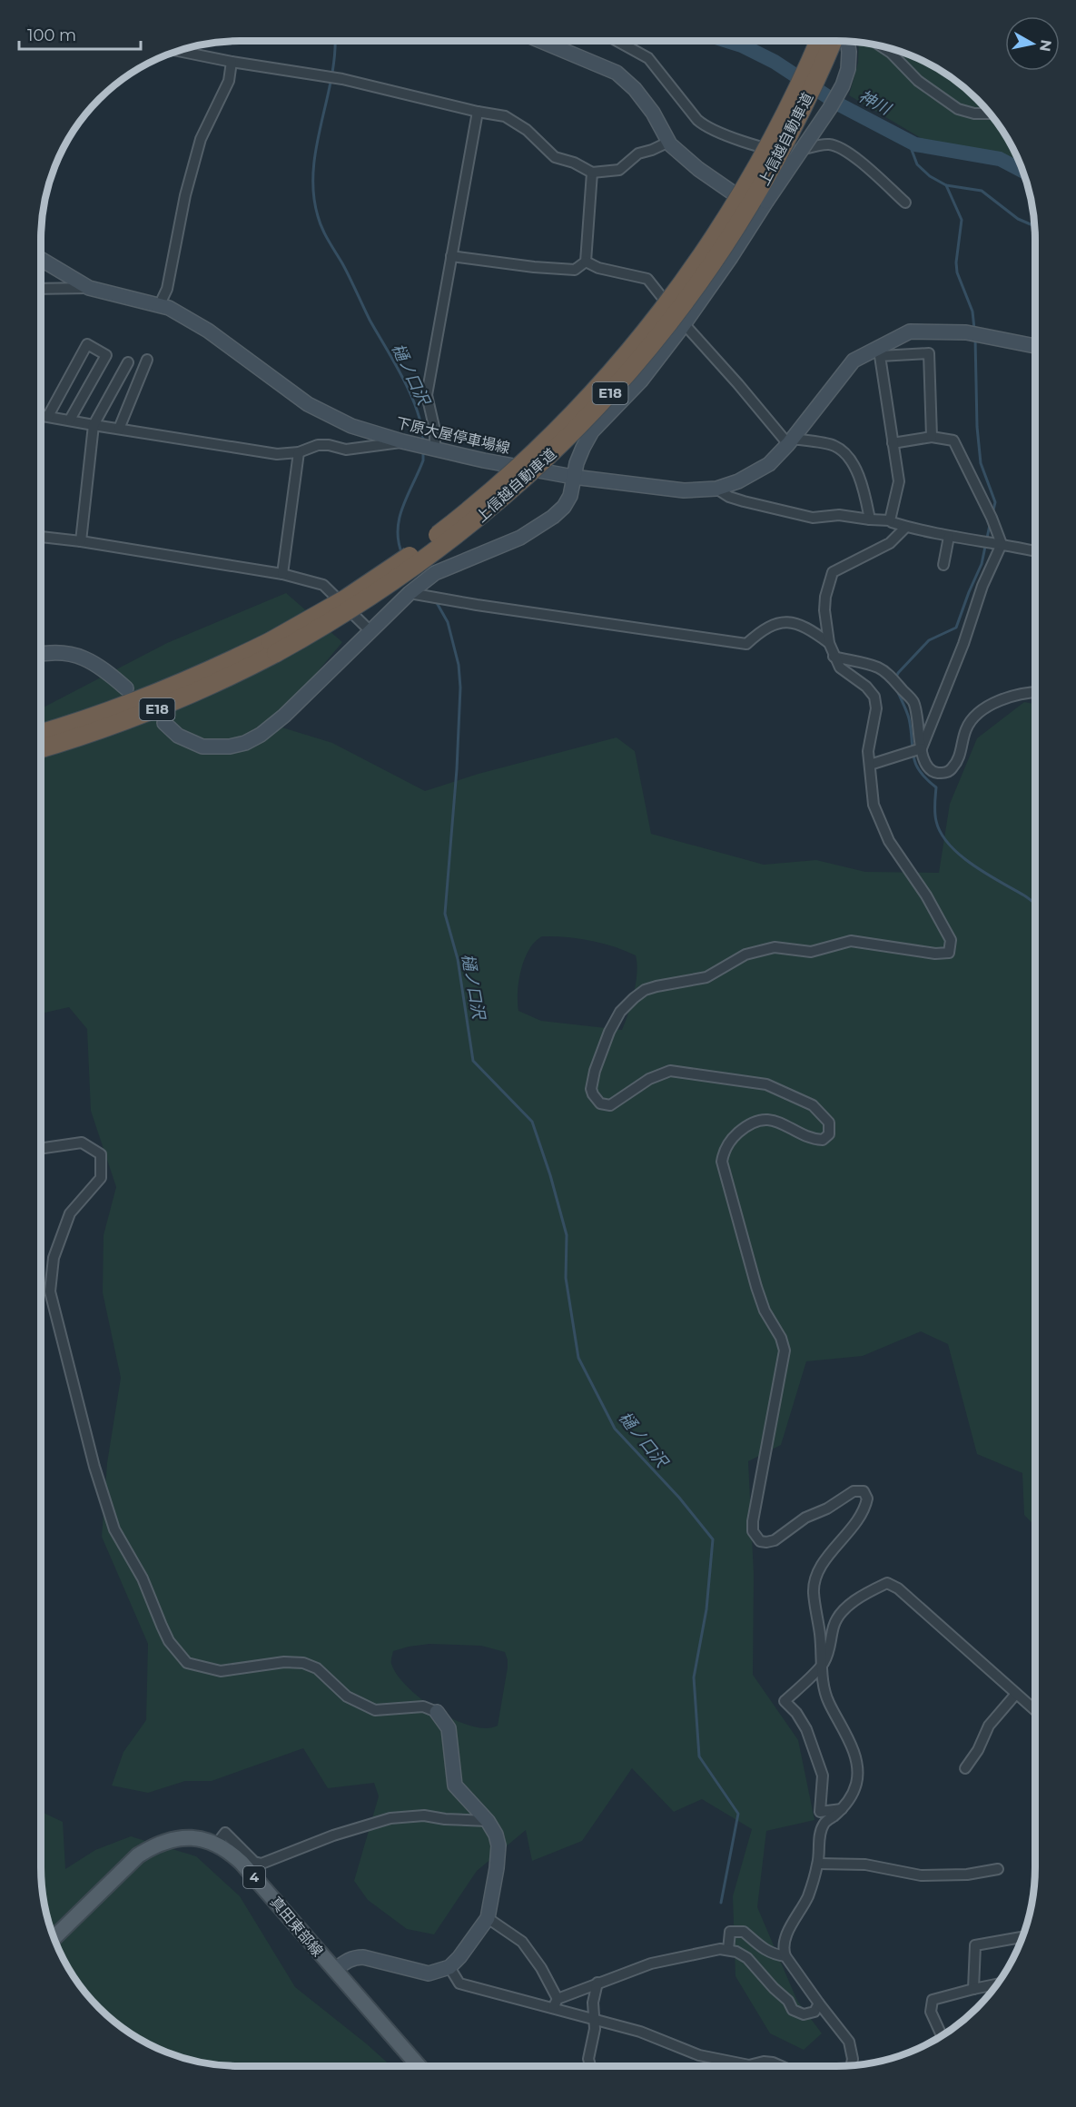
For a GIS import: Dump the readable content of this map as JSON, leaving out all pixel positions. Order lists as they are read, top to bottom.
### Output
{
  "streets": {
    "highway": ["上信越自動車道", "E18"],
    "main road": ["4", "真田東部線"],
    "street": ["下原大屋停車場線"]
  },
  "water": ["神川", "樋ノ口沢"],
  "scale_bar": "100 m",
  "north": "right"
}
